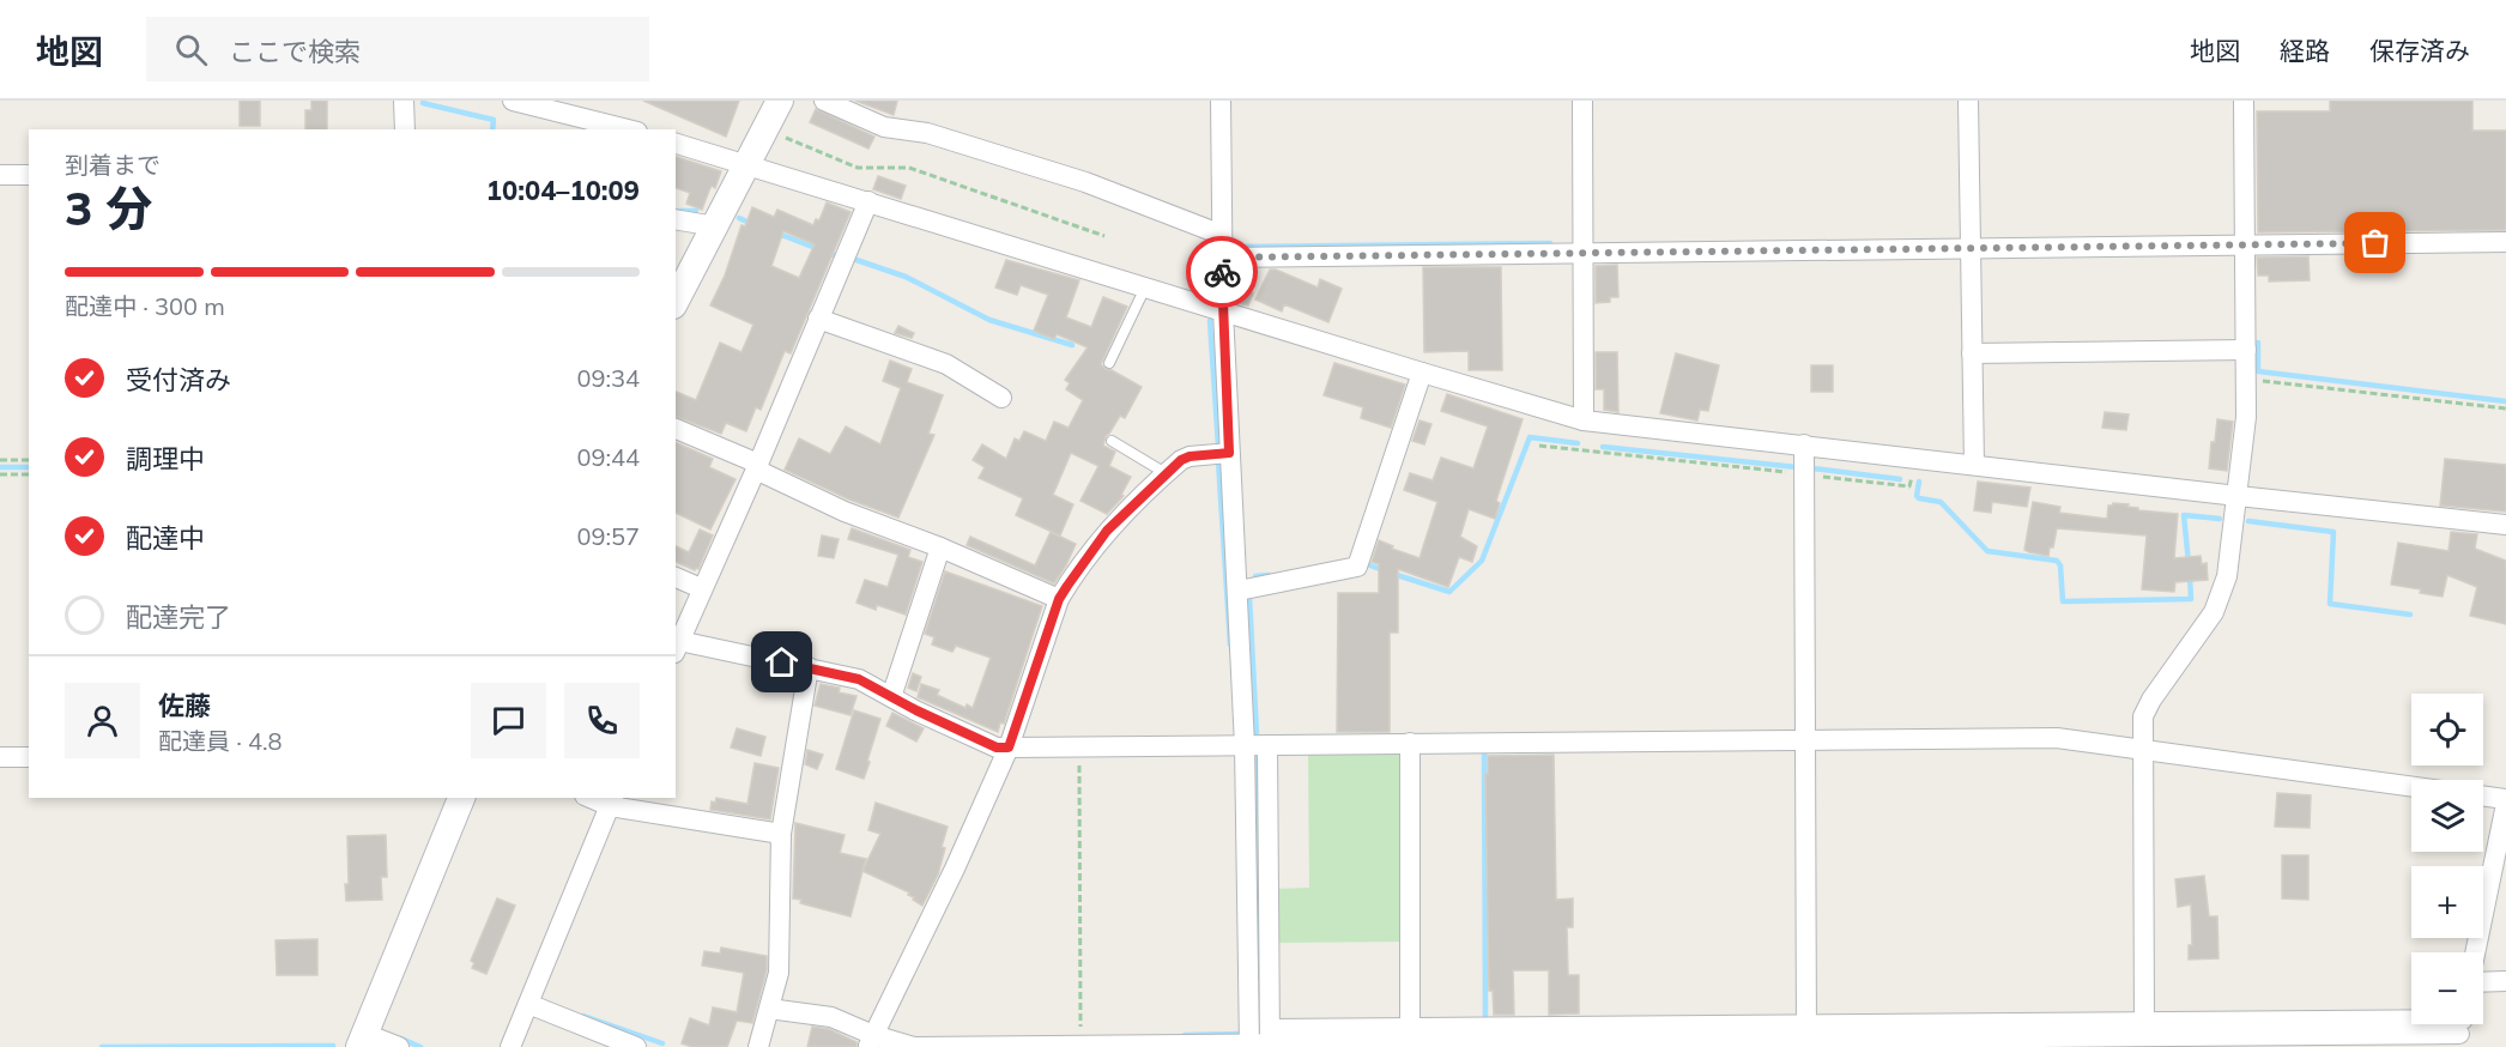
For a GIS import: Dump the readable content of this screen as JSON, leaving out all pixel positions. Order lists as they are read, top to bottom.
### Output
{
  "page": {
    "header": "地図",
    "search": "ここで検索",
    "nav": ["地図", "経路", "保存済み"],
    "heading": ["3 分", "到着まで", "10:04–10:09"],
    "panel": ["佐藤", "配達員 · 4.8"],
    "bar": "配達中 · 300 m",
    "list": [
      ["受付済み", "09:34"],
      ["調理中", "09:44"],
      ["配達中", "09:57"],
      "配達完了"
    ],
    "map_buttons": ["+", "−"]
  }
}
